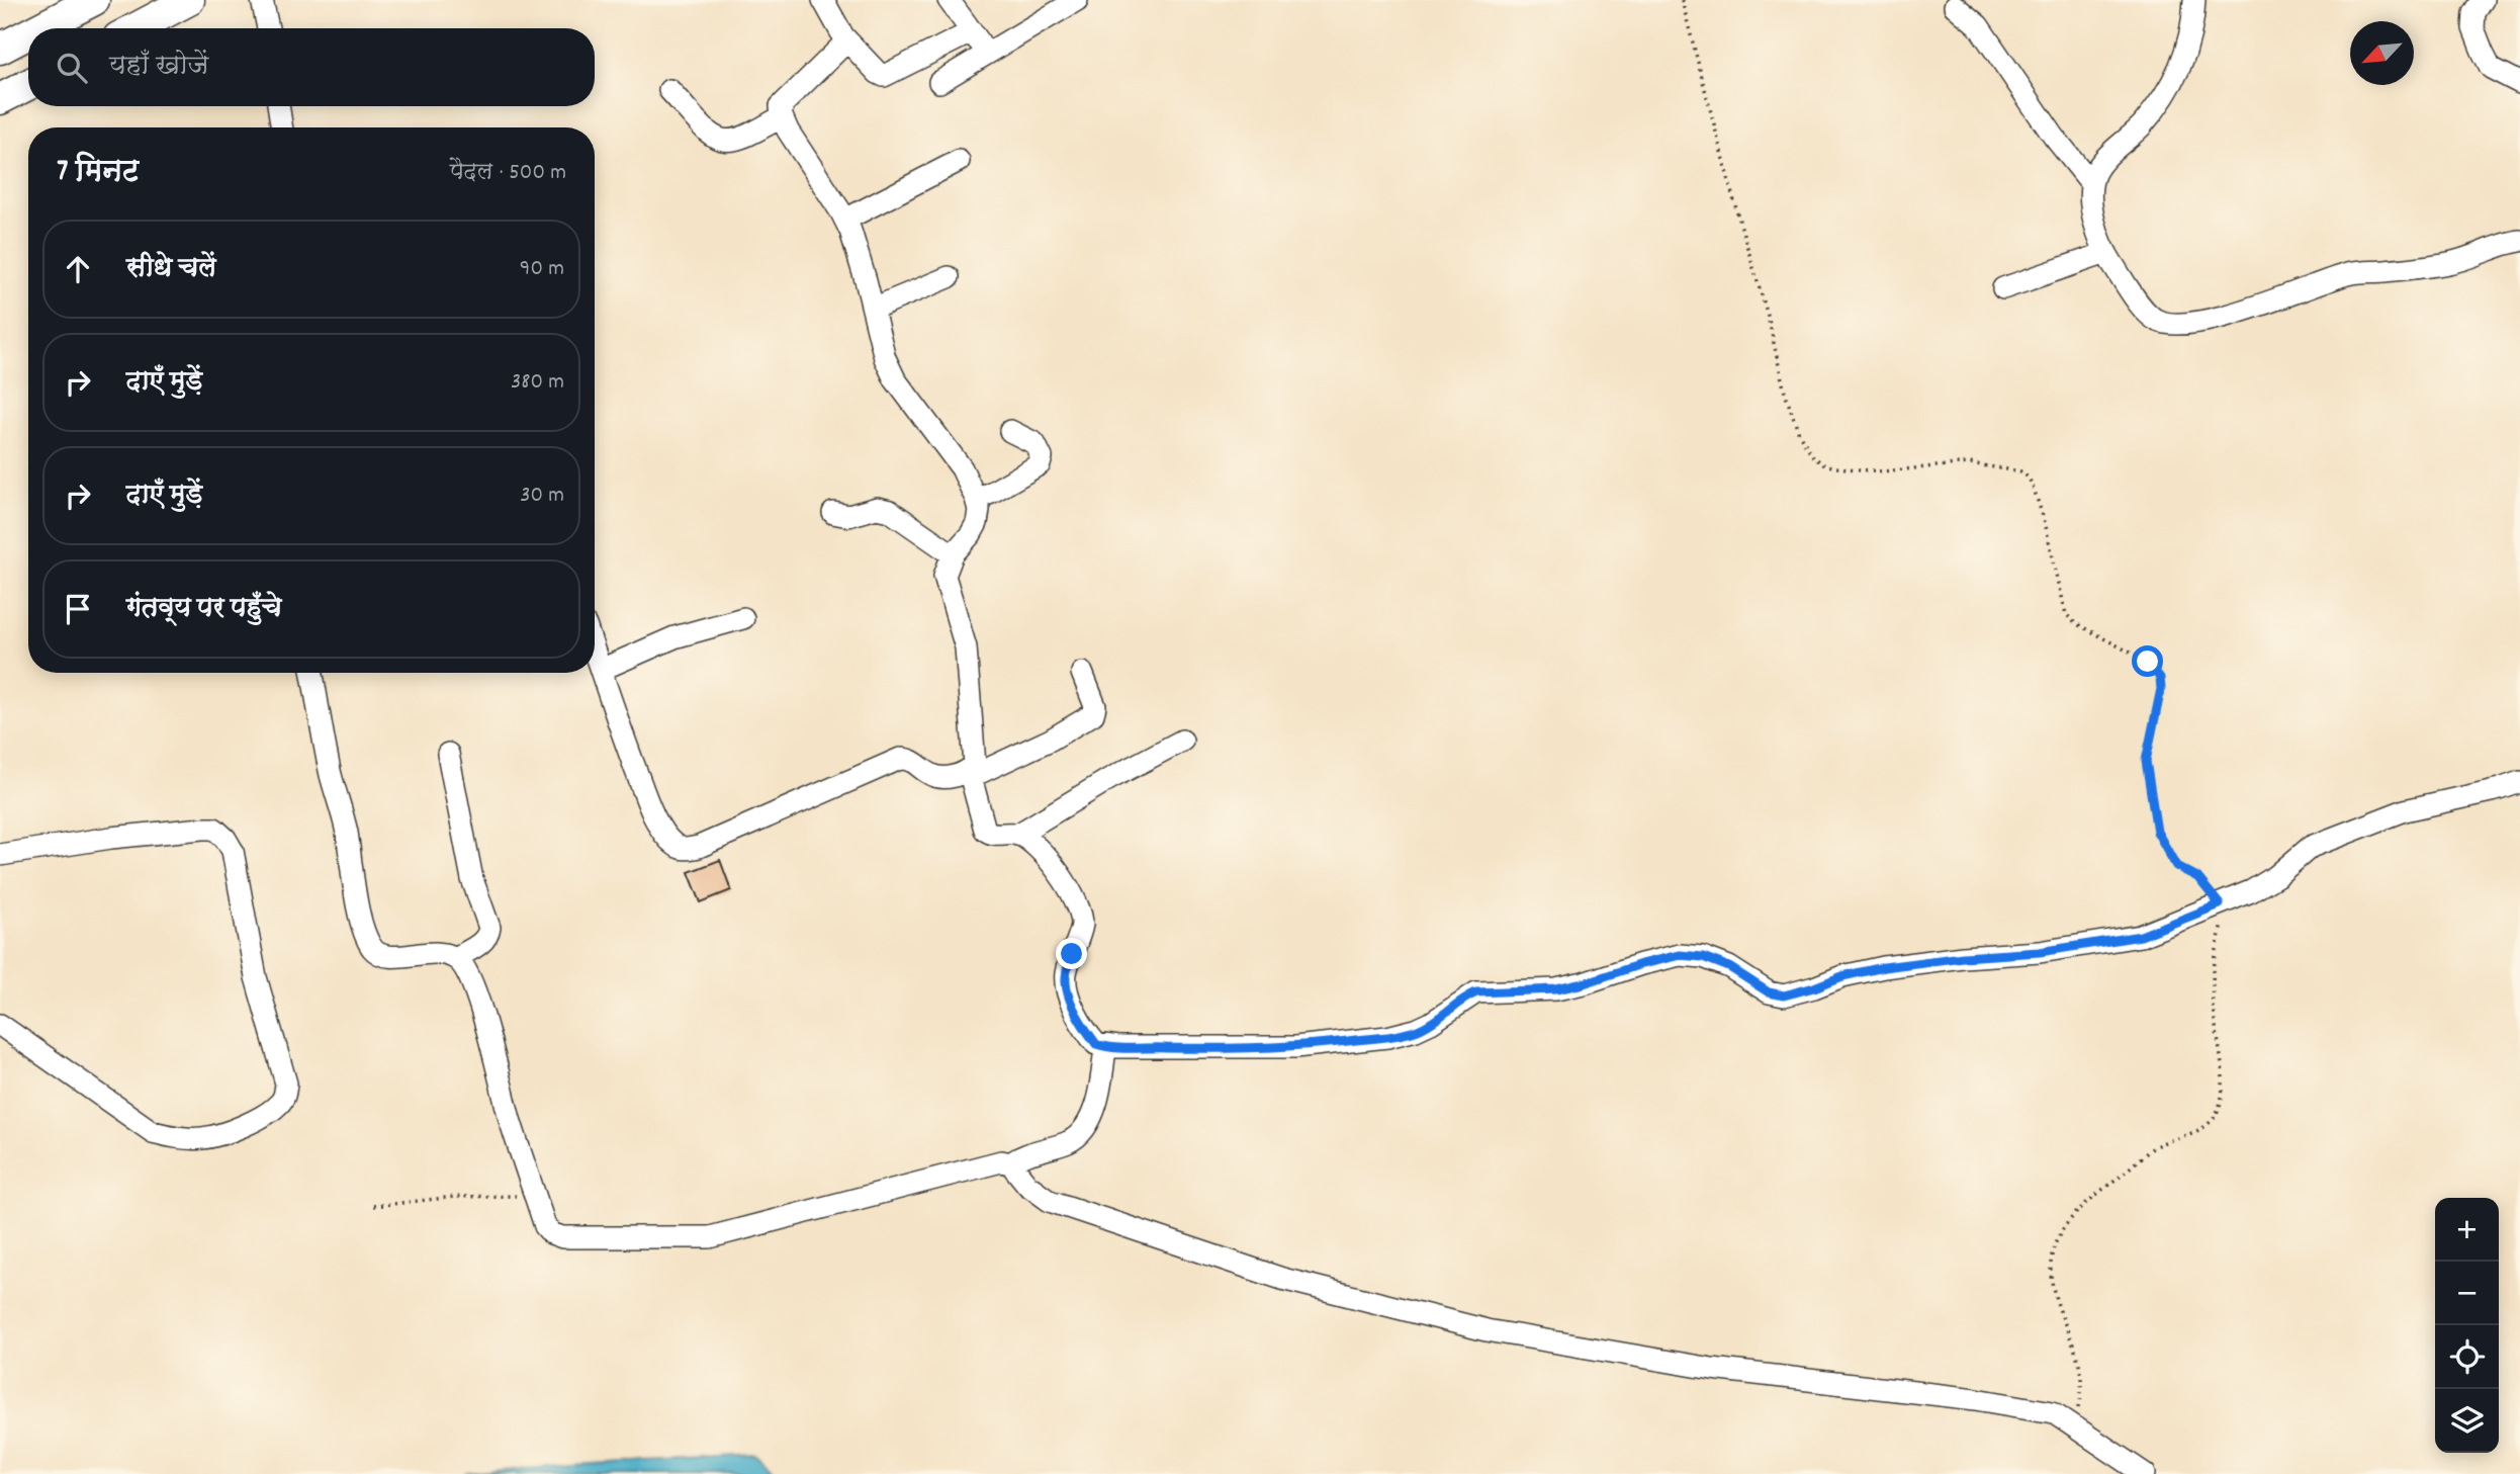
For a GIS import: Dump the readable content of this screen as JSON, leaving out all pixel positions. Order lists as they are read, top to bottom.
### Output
{
  "north": "bottom left",
  "page": {
    "search": "यहाँ खोजें",
    "heading": ["7 मिनट", "पैदल · 500 m"],
    "list": [
      ["सीधे चलें", "90 m"],
      ["दाएँ मुड़ें", "380 m"],
      ["दाएँ मुड़ें", "30 m"],
      "गंतव्य पर पहुँचे"
    ],
    "map_buttons": ["+", "−"]
  }
}
